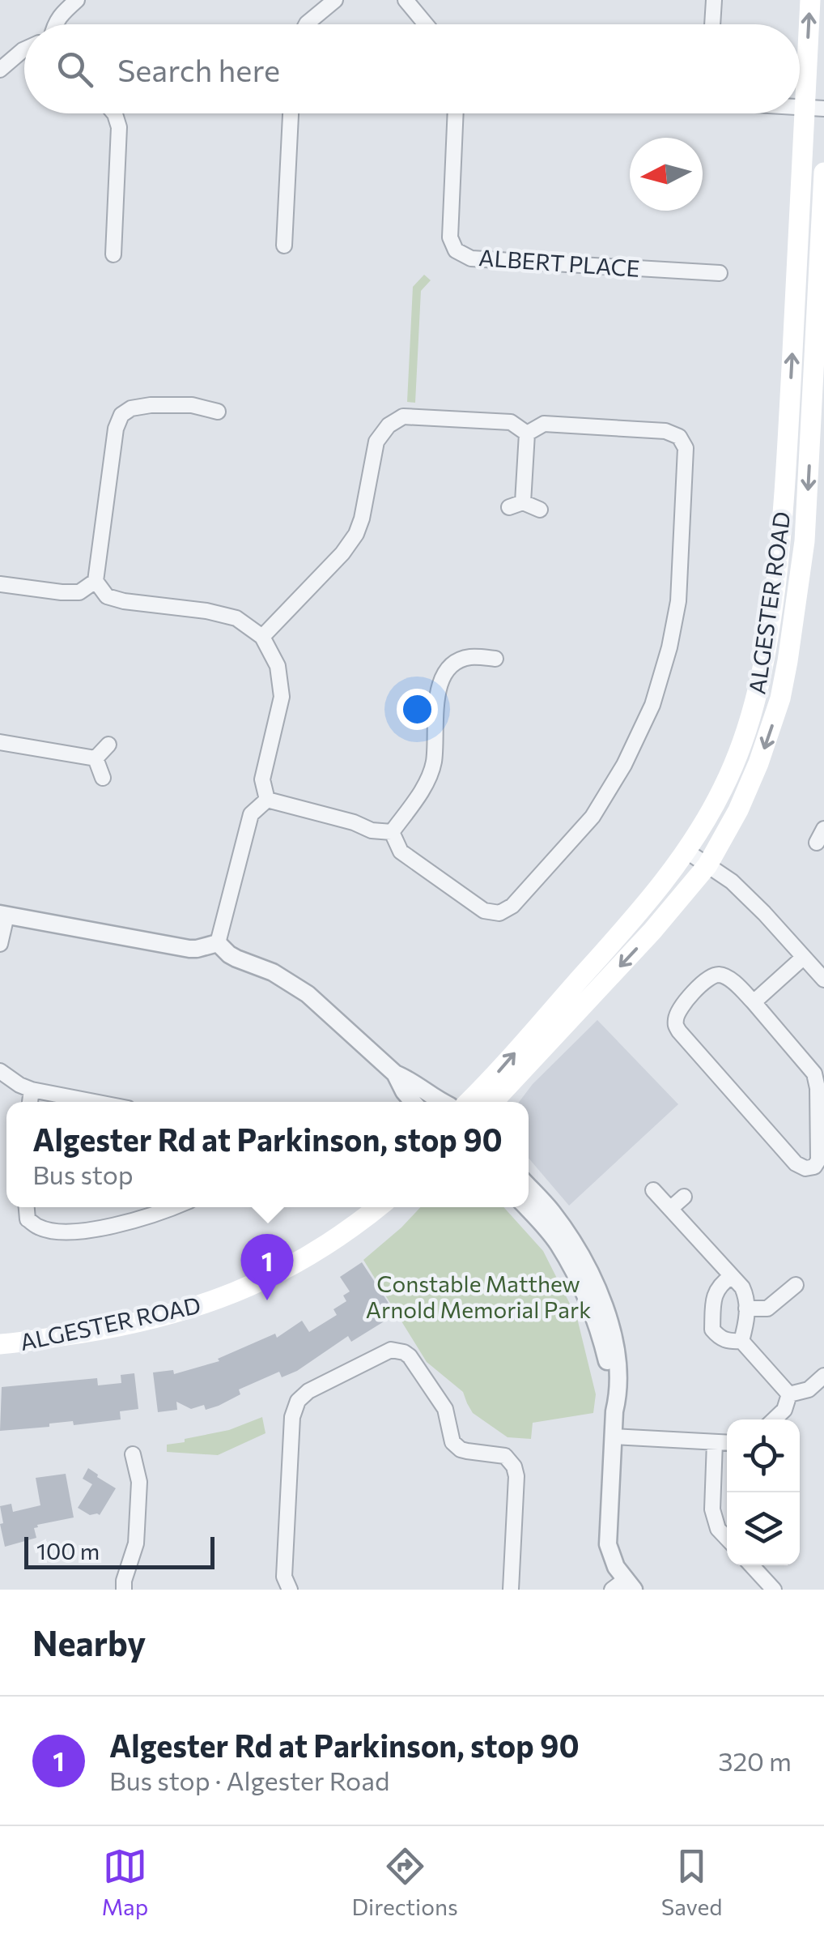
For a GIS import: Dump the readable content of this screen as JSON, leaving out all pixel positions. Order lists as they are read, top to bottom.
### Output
{
  "streets": {
    "main road": ["ALGESTER ROAD"],
    "street": ["ALBERT PLACE"]
  },
  "parks": ["Constable Matthew Arnold Memorial Park"],
  "scale_bar": "100 m",
  "north": "left",
  "page": {
    "search": "Search here",
    "popup": ["Algester Rd at Parkinson, stop 90", "Bus stop"],
    "pins": "1",
    "scale": "100 m",
    "heading": "Nearby",
    "list": [
      {
        "mark": "1",
        "name": "Algester Rd at Parkinson, stop 90",
        "note": "Bus stop · Algester Road",
        "value": "320 m"
      }
    ],
    "nav": ["Map", "Directions", "Saved"]
  }
}
